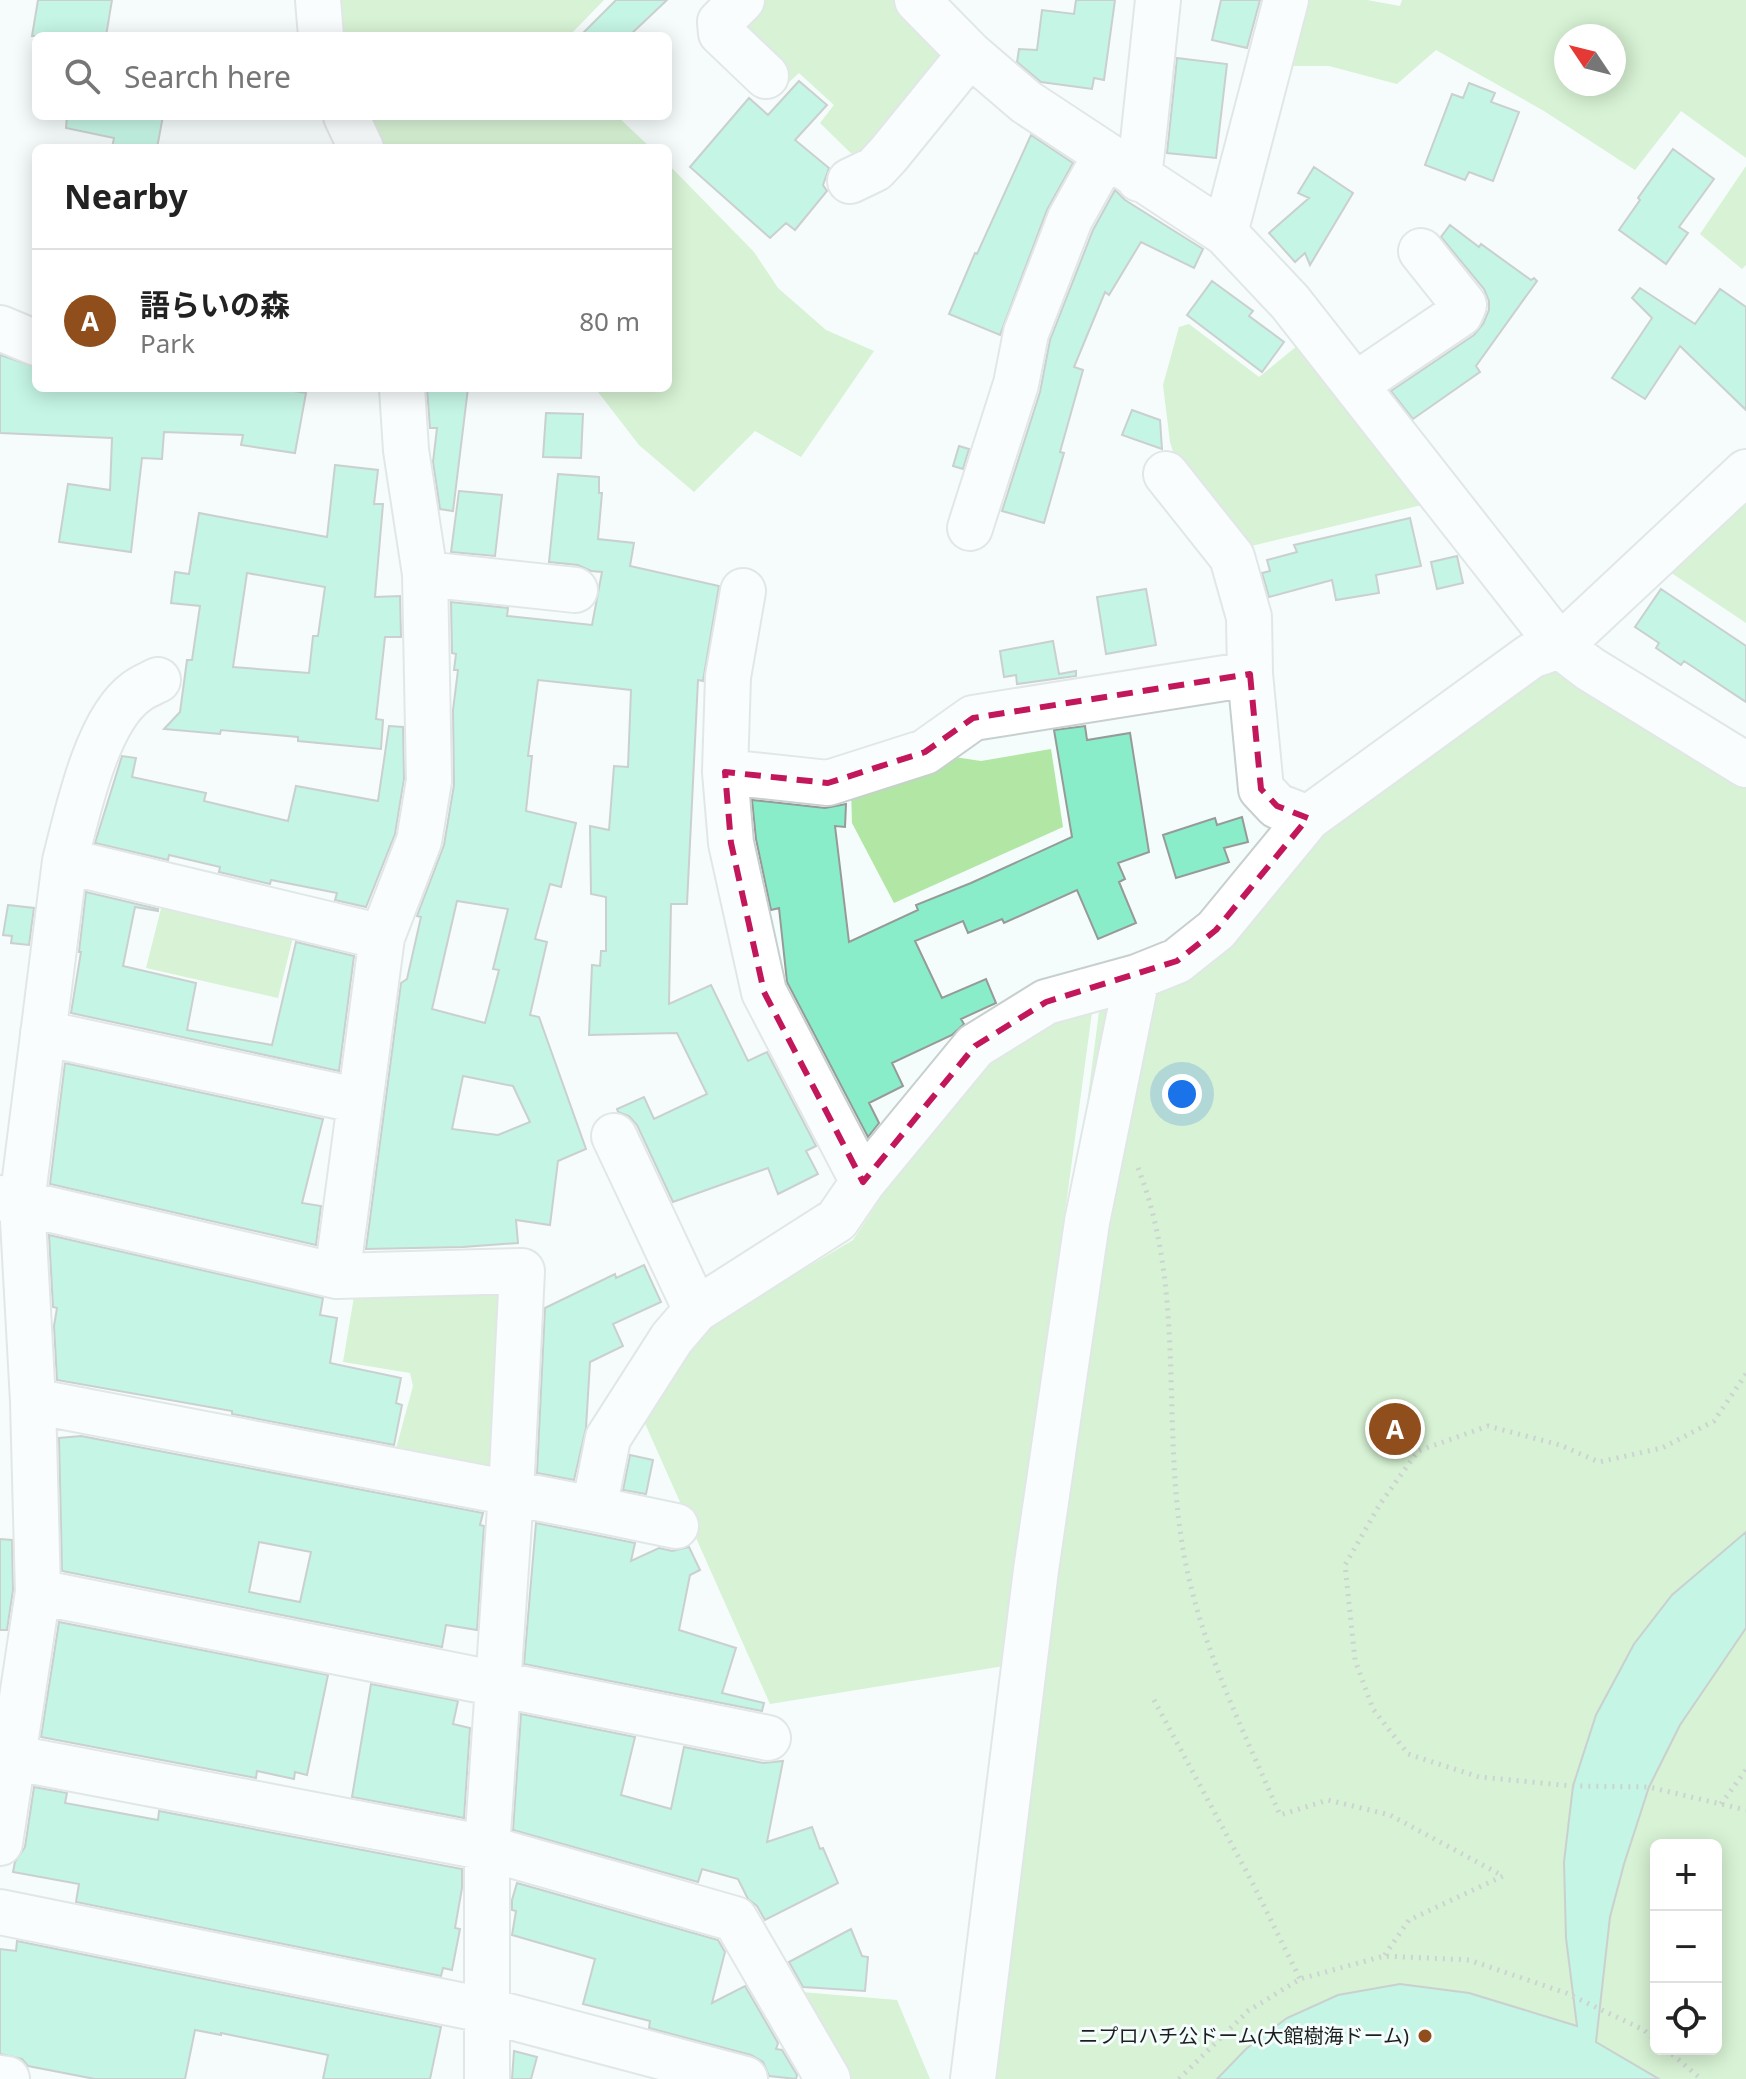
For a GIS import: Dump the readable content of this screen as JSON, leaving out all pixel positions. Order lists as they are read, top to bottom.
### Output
{
  "places": ["ニプロハチ公ドーム(大館樹海ドーム)"],
  "north": "top left",
  "page": {
    "search": "Search here",
    "heading": "Nearby",
    "list": [
      {
        "mark": "A",
        "name": "語らいの森",
        "note": "Park",
        "value": "80 m"
      }
    ],
    "pins": "A",
    "map_buttons": ["+", "−"]
  }
}
